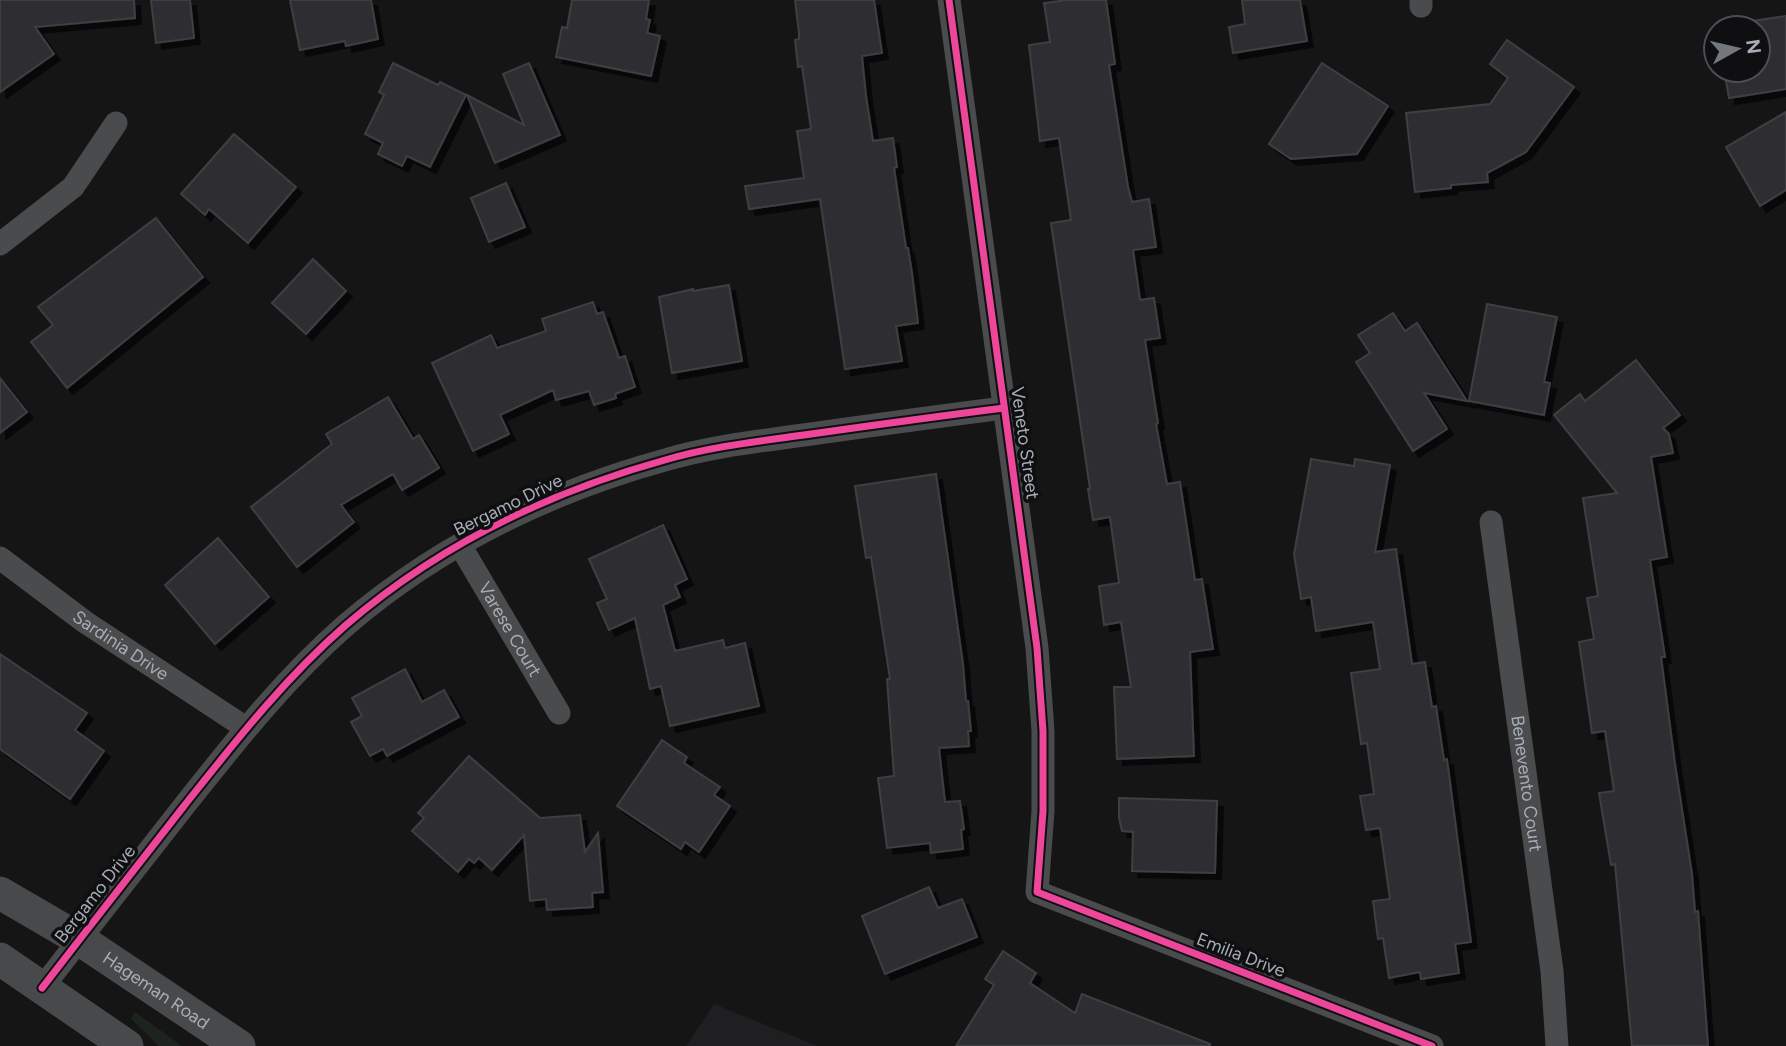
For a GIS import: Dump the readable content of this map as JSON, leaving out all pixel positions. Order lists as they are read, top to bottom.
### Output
{
  "streets": {
    "main road": ["Hageman Road"],
    "street": [
      "Veneto Street",
      "Bergamo Drive",
      "Varese Court",
      "Sardinia Drive",
      "Benevento Court",
      "Emilia Drive"
    ]
  },
  "crossings": [
    ["Veneto Street", "Bergamo Drive"],
    ["Veneto Street", "Emilia Drive"],
    ["Bergamo Drive", "Varese Court"],
    ["Bergamo Drive", "Sardinia Drive"],
    ["Bergamo Drive", "Hageman Road"]
  ],
  "north": "right"
}
